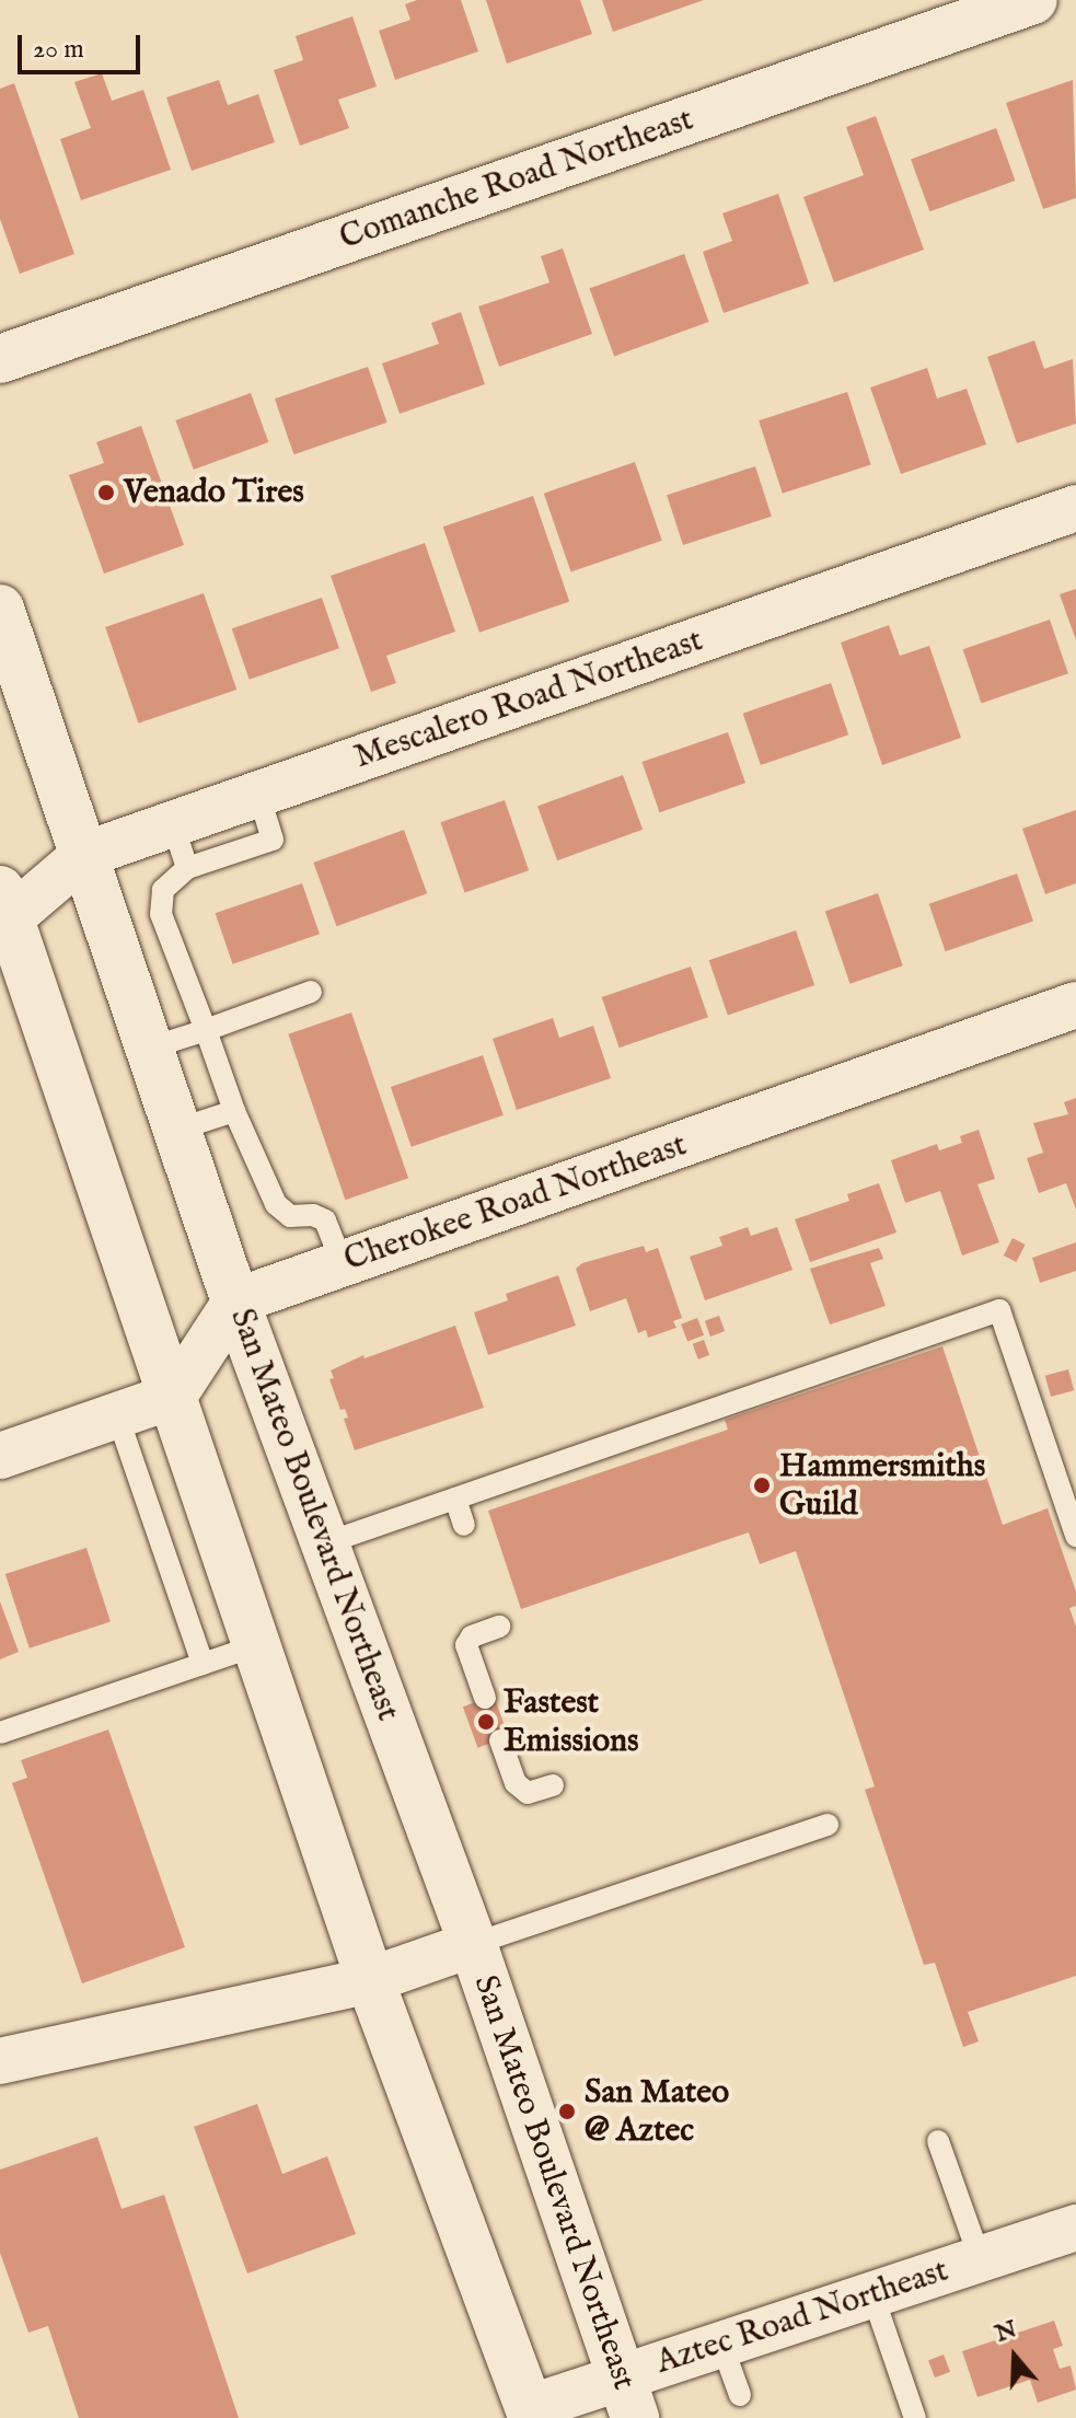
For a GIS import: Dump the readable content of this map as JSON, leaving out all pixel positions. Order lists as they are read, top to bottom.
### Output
{
  "streets": {
    "main road": ["Comanche Road Northeast", "San Mateo Boulevard Northeast"],
    "street": ["Mescalero Road Northeast", "Cherokee Road Northeast", "Aztec Road Northeast"]
  },
  "crossings": [
    ["Mescalero Road Northeast", "San Mateo Boulevard Northeast"],
    ["Cherokee Road Northeast", "San Mateo Boulevard Northeast"],
    ["San Mateo Boulevard Northeast", "Aztec Road Northeast"]
  ],
  "places": [
    "Venado Tires",
    "Hammersmiths Guild",
    "Fastest Emissions",
    "San Mateo @ Aztec"
  ],
  "scale_bar": "20 m",
  "north": "top"
}
